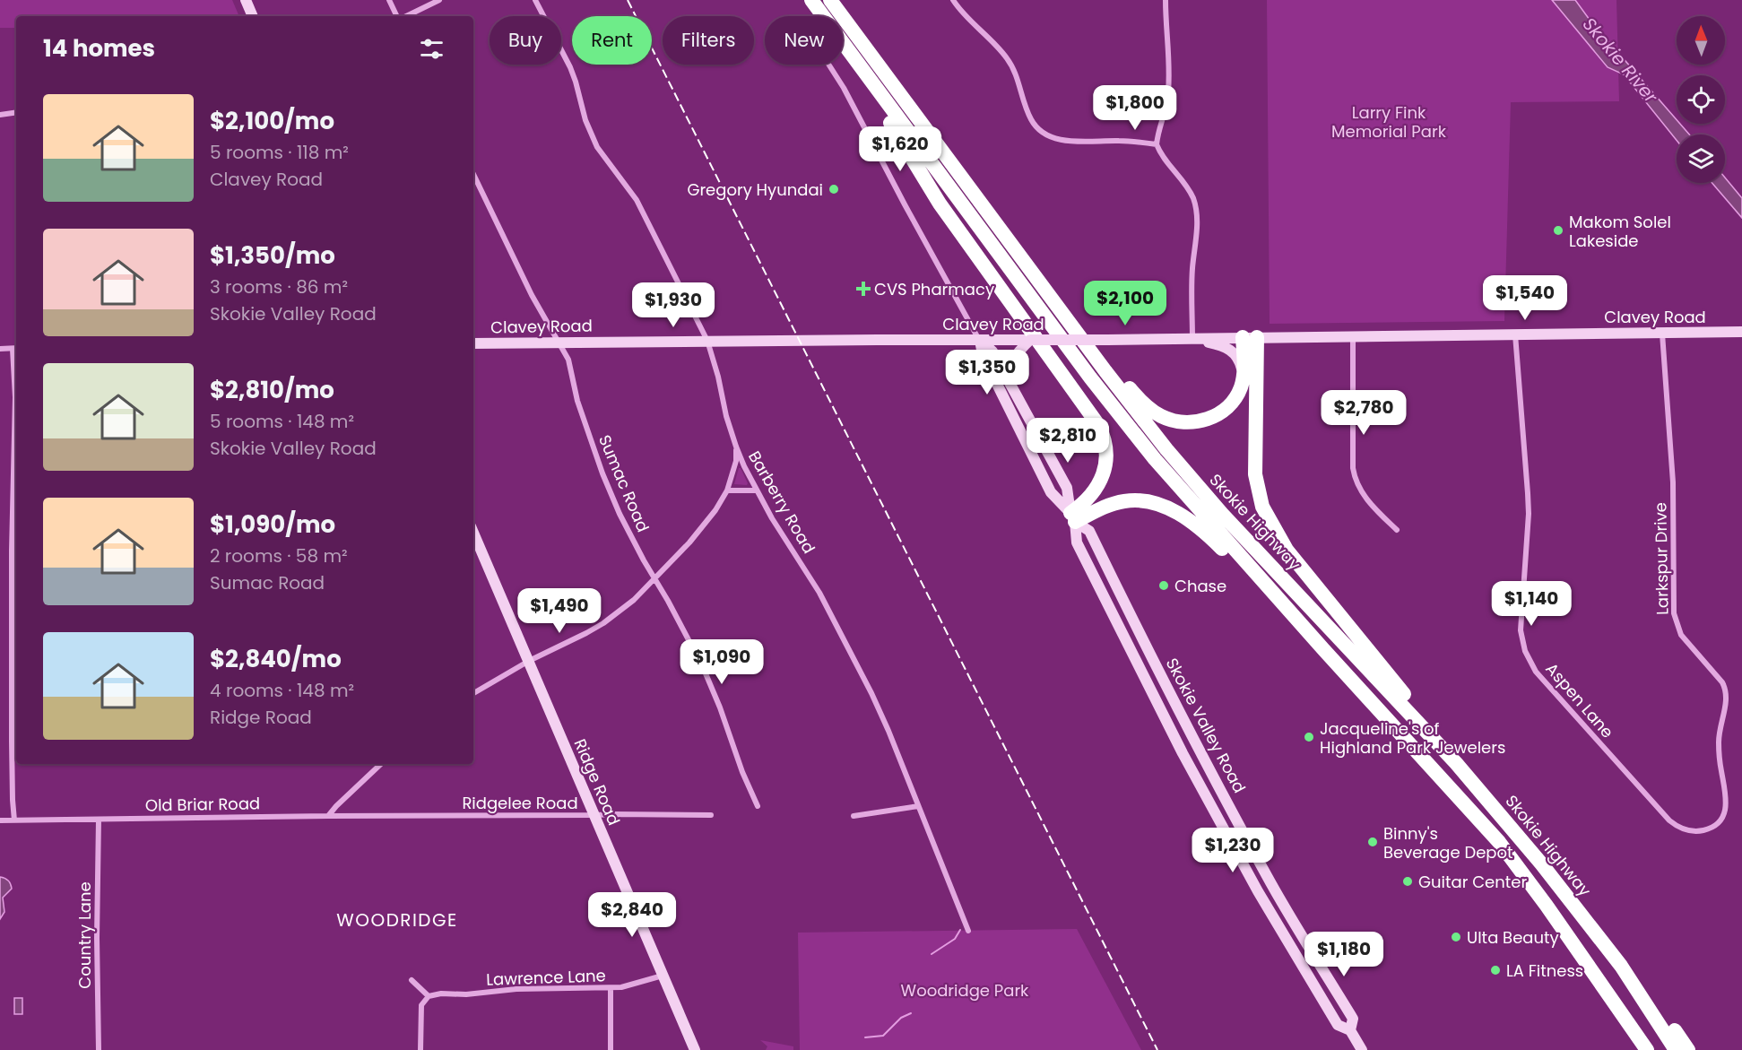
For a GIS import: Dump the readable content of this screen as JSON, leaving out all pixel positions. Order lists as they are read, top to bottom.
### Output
{
  "streets": {
    "highway": ["Skokie Highway"],
    "main road": ["Clavey Road", "Skokie Valley Road", "Ridge Road"],
    "street": [
      "Sumac Road",
      "Barberry Road",
      "Larkspur Drive",
      "Aspen Lane",
      "Ridgelee Road",
      "Old Briar Road",
      "Country Lane",
      "Lawrence Lane"
    ]
  },
  "crossings": [
    ["Clavey Road", "Sumac Road"],
    ["Clavey Road", "Barberry Road"],
    ["Clavey Road", "Larkspur Drive"],
    ["Clavey Road", "Aspen Lane"],
    ["Clavey Road", "Skokie Valley Road"],
    ["Larkspur Drive", "Aspen Lane"],
    ["Ridge Road", "Ridgelee Road"],
    ["Ridge Road", "Lawrence Lane"],
    ["Ridgelee Road", "Old Briar Road"],
    ["Old Briar Road", "Country Lane"]
  ],
  "districts": ["WOODRIDGE"],
  "water": ["Skokie River"],
  "parks": ["Larry Fink Memorial Park", "Woodridge Park"],
  "places": {
    "other": [
      "Gregory Hyundai",
      "Makom Solel Lakeside",
      "Chase",
      "Jacqueline's of Highland Park Jewelers",
      "Binny's Beverage Depot",
      "Guitar Center",
      "Ulta Beauty",
      "LA Fitness"
    ],
    "health": ["CVS Pharmacy"]
  },
  "north": "top",
  "page": {
    "chip": [
      "Buy",
      "Rent",
      "Filters",
      "New"
    ],
    "heading": "14 homes",
    "list": [
      {
        "name": "$2,100/mo",
        "note": "5 rooms · 118 m² · Clavey Road"
      },
      {
        "name": "$1,350/mo",
        "note": "3 rooms · 86 m² · Skokie Valley Road"
      },
      {
        "name": "$2,810/mo",
        "note": "5 rooms · 148 m² · Skokie Valley Road"
      },
      {
        "name": "$1,090/mo",
        "note": "2 rooms · 58 m² · Sumac Road"
      },
      {
        "name": "$2,840/mo",
        "note": "4 rooms · 148 m² · Ridge Road"
      }
    ],
    "price": [
      "$1,800",
      "$1,620",
      "$1,540",
      "$2,100",
      "$1,930",
      "$1,350",
      "$2,780",
      "$2,810",
      "$1,140",
      "$1,490",
      "$1,090",
      "$1,230",
      "$2,840",
      "$1,180"
    ]
  }
}
